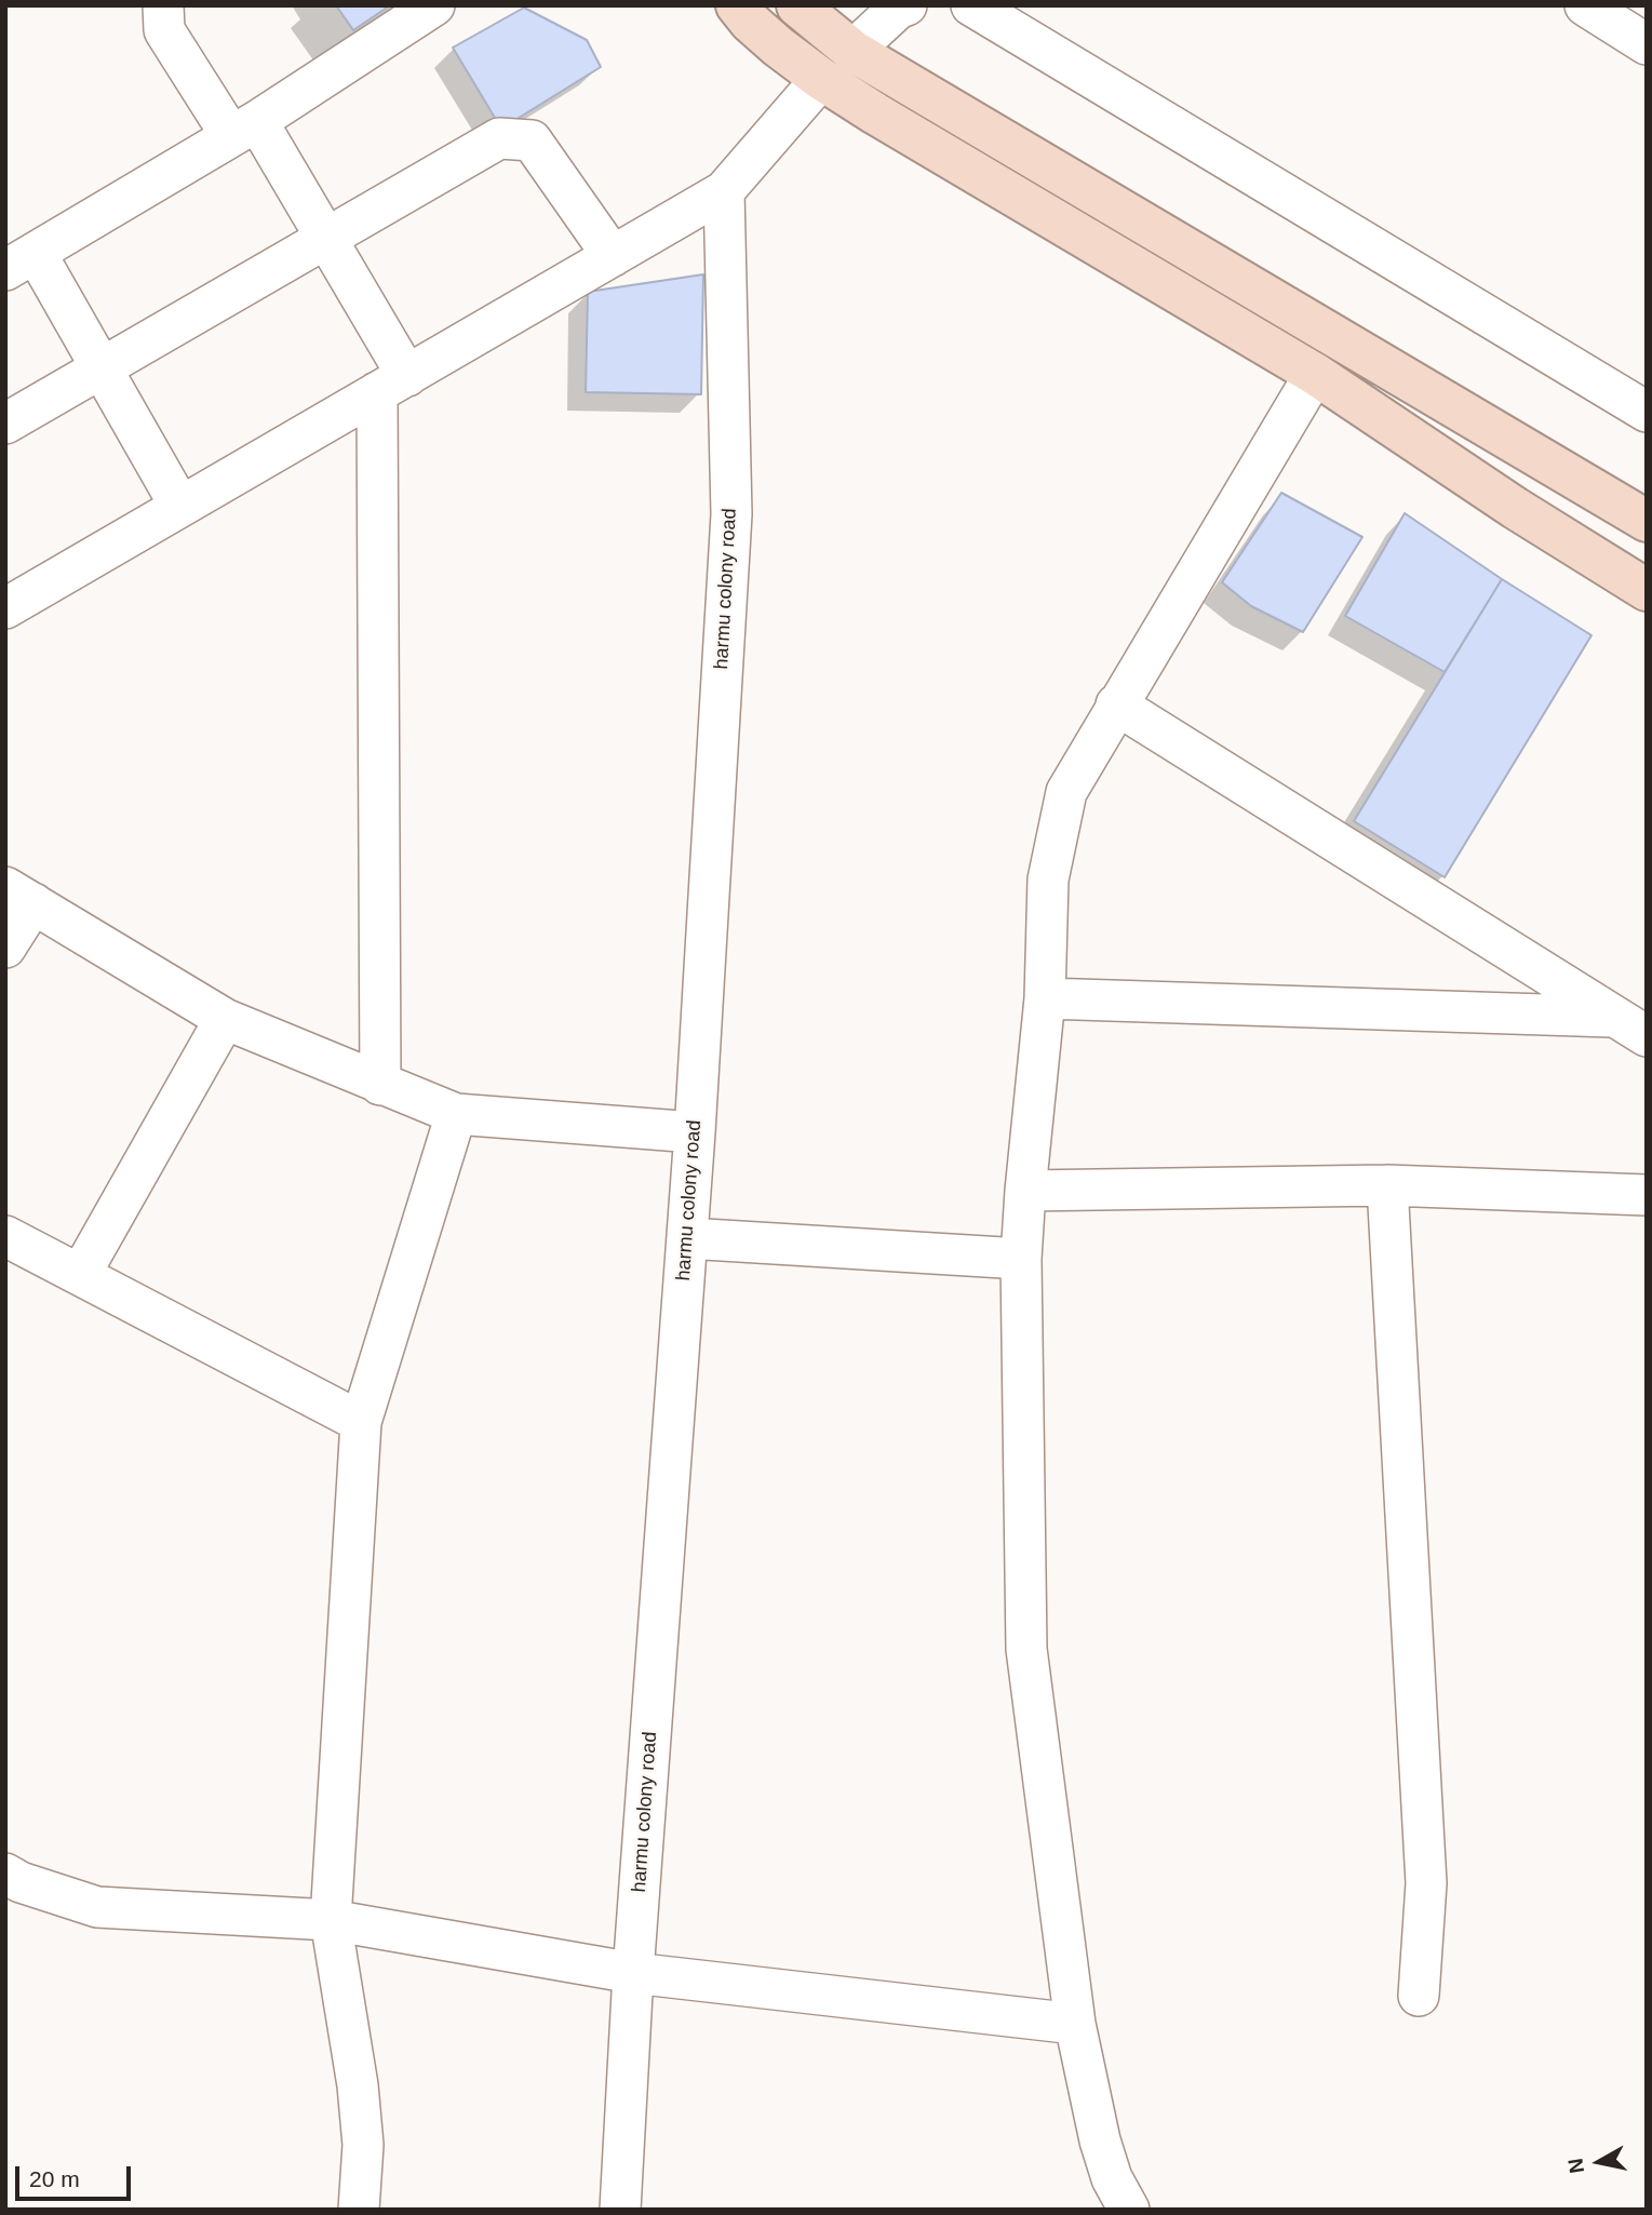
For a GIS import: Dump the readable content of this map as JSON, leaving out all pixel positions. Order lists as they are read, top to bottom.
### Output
{
  "streets": {
    "street": ["harmu colony road"]
  },
  "scale_bar": "20 m",
  "north": "left"
}
